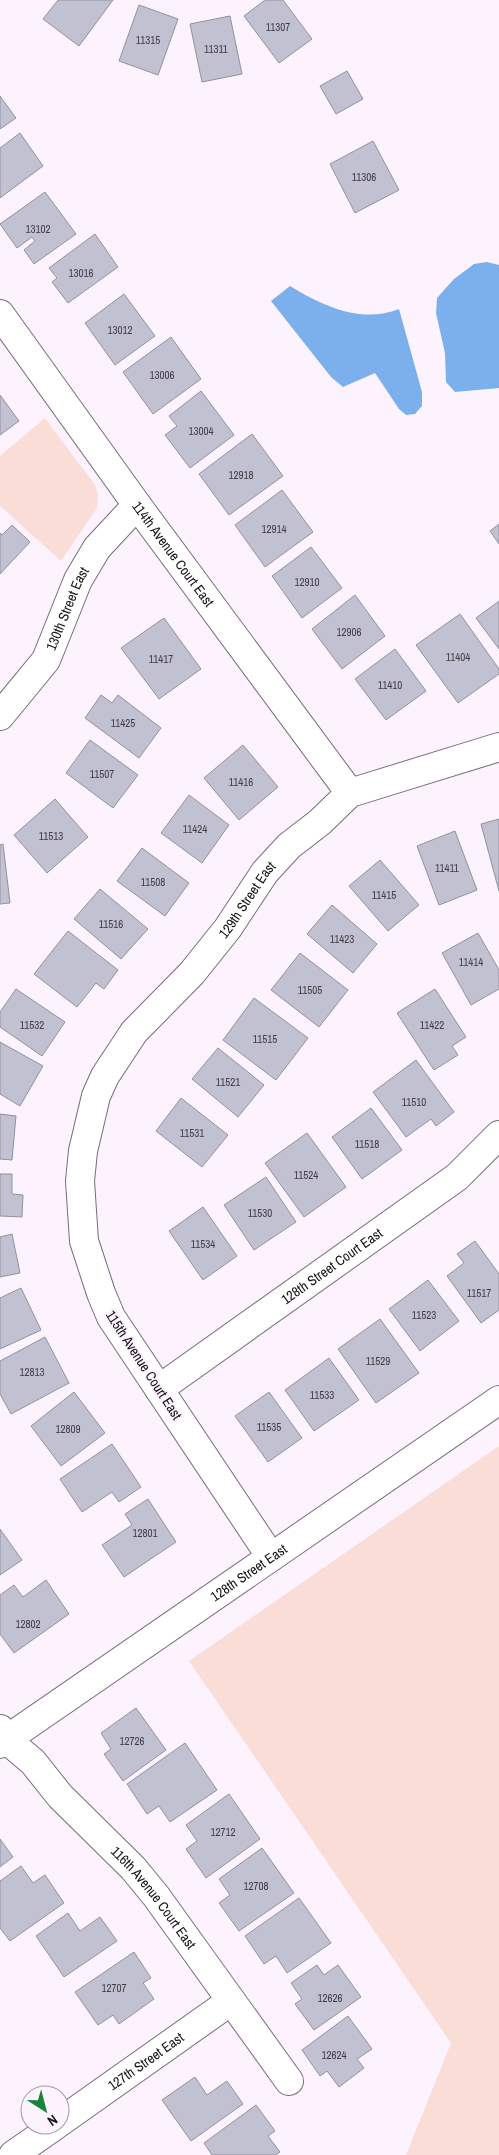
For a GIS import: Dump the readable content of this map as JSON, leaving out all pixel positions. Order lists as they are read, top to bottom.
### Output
{
  "streets": {
    "street": [
      "114th Avenue Court East",
      "130th Street East",
      "129th Street East",
      "128th Street Court East",
      "115th Avenue Court East",
      "128th Street East",
      "116th Avenue Court East",
      "127th Street East"
    ]
  },
  "crossings": [
    ["114th Avenue Court East", "130th Street East"],
    ["114th Avenue Court East", "129th Street East"],
    ["129th Street East", "115th Avenue Court East"],
    ["128th Street Court East", "115th Avenue Court East"],
    ["115th Avenue Court East", "128th Street East"],
    ["128th Street East", "116th Avenue Court East"],
    ["116th Avenue Court East", "127th Street East"]
  ],
  "house_numbers": [
    "11307",
    "11315",
    "11311",
    "11306",
    "13102",
    "13016",
    "13012",
    "13006",
    "13004",
    "12918",
    "12914",
    "12910",
    "12906",
    "11404",
    "11417",
    "11410",
    "11425",
    "11507",
    "11416",
    "11424",
    "11513",
    "11411",
    "11508",
    "11415",
    "11516",
    "11423",
    "11414",
    "11505",
    "11532",
    "11422",
    "11515",
    "11521",
    "11510",
    "11531",
    "11518",
    "11524",
    "11530",
    "11534",
    "11517",
    "11523",
    "11529",
    "12813",
    "11533",
    "11535",
    "12809",
    "12801",
    "12802",
    "12726",
    "12712",
    "12708",
    "12707",
    "12626",
    "12624"
  ],
  "north": "bottom right"
}
